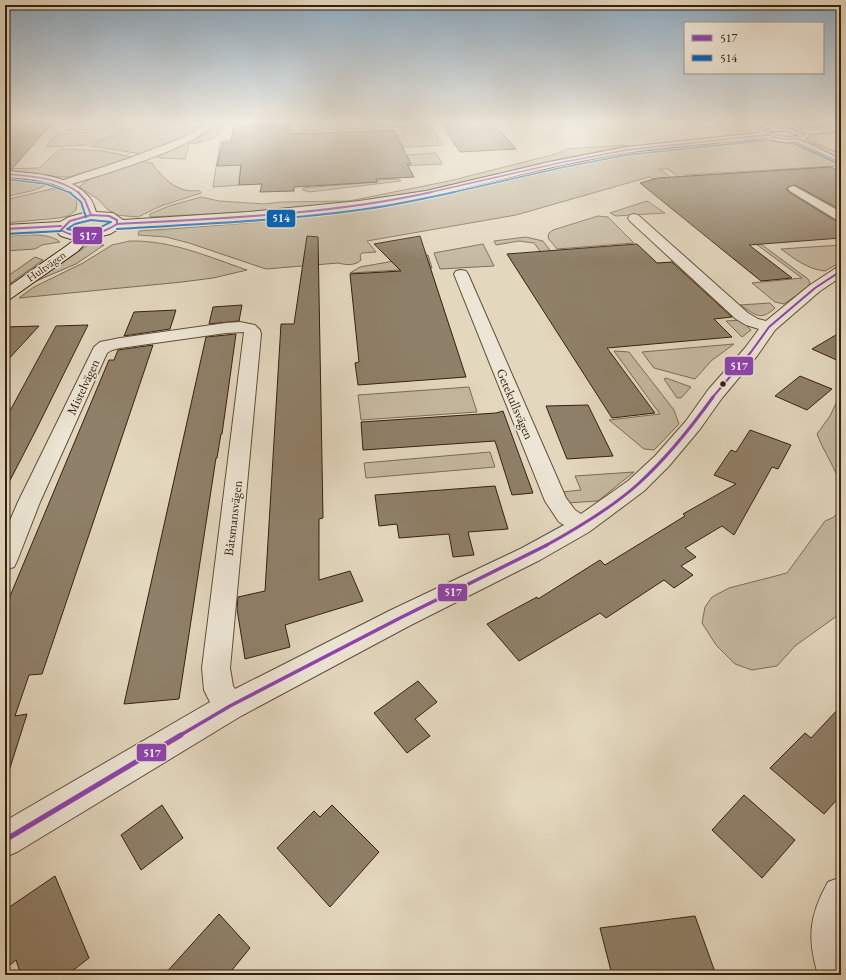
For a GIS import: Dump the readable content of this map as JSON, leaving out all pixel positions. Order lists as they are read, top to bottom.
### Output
{
  "streets": {
    "street": [
      "Hultvägen",
      "Mistelvägen",
      "Getekullsvägen",
      "Båtsmansvägen"
    ]
  },
  "crossings": [
    ["Mistelvägen", "Båtsmansvägen"]
  ],
  "lines": ["transit line 517", "transit line 514"],
  "legend": ["517", "514"]
}
